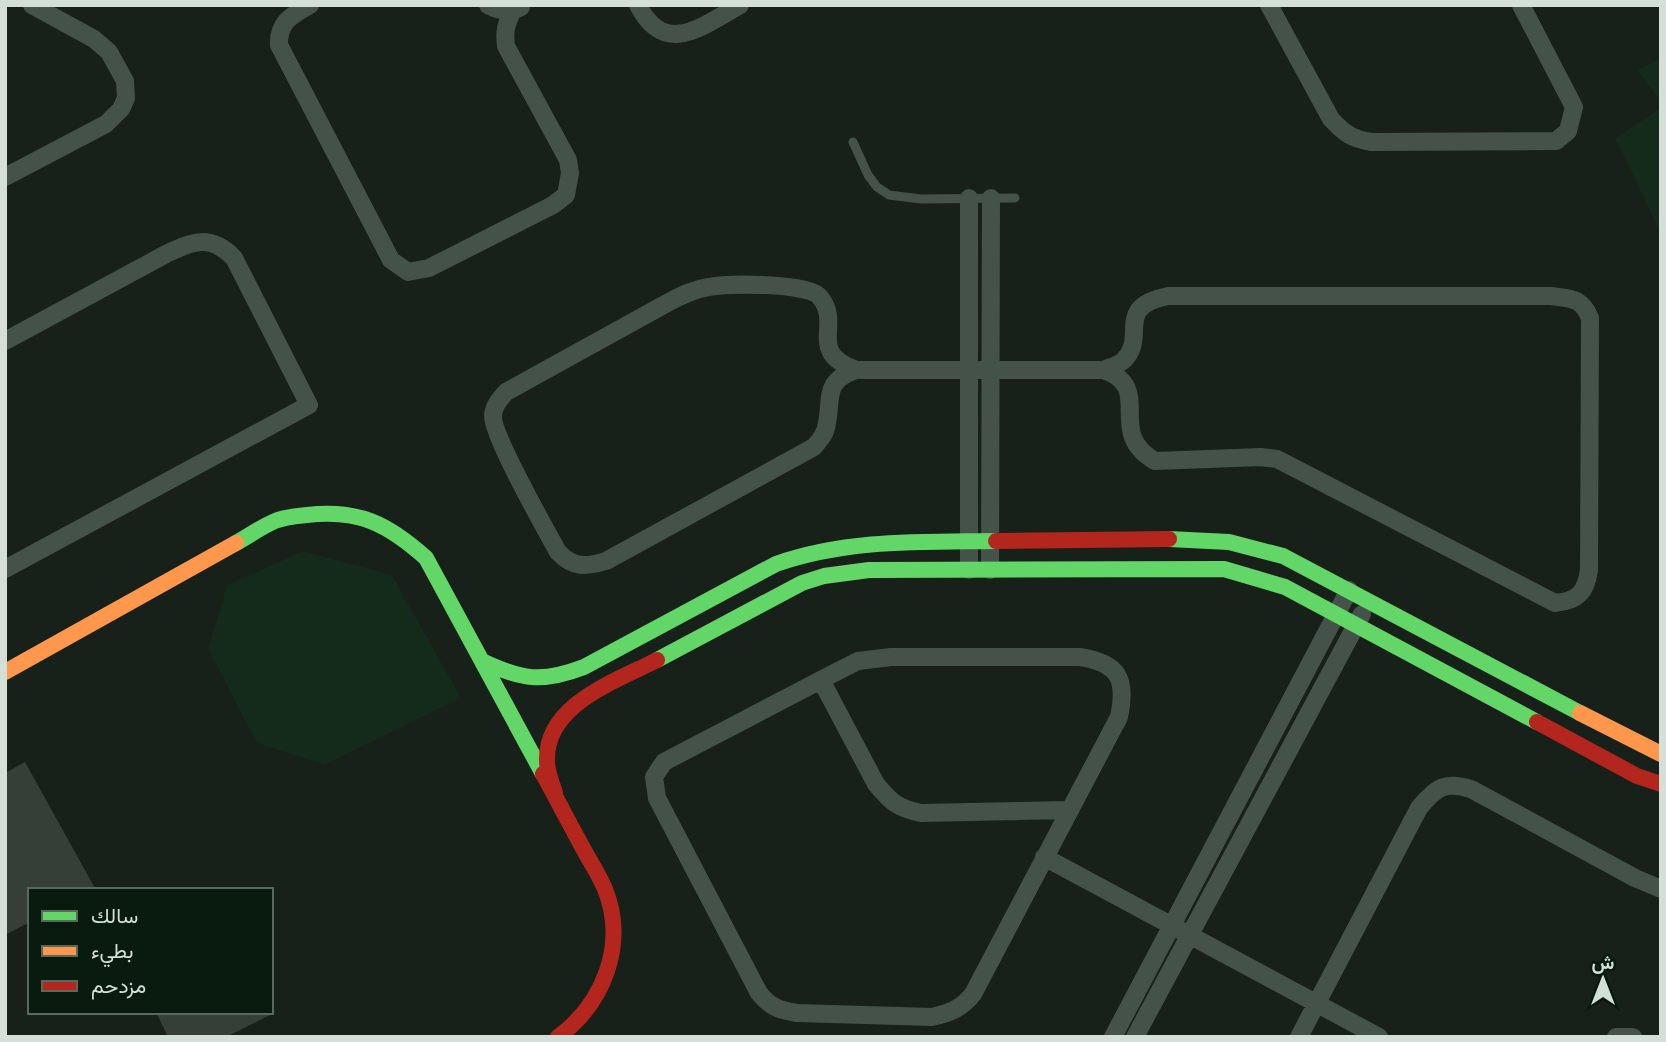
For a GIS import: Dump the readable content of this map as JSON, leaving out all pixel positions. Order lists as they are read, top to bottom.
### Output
{
  "legend": ["سالك", "بطيء", "مزدحم"],
  "north": "top"
}
